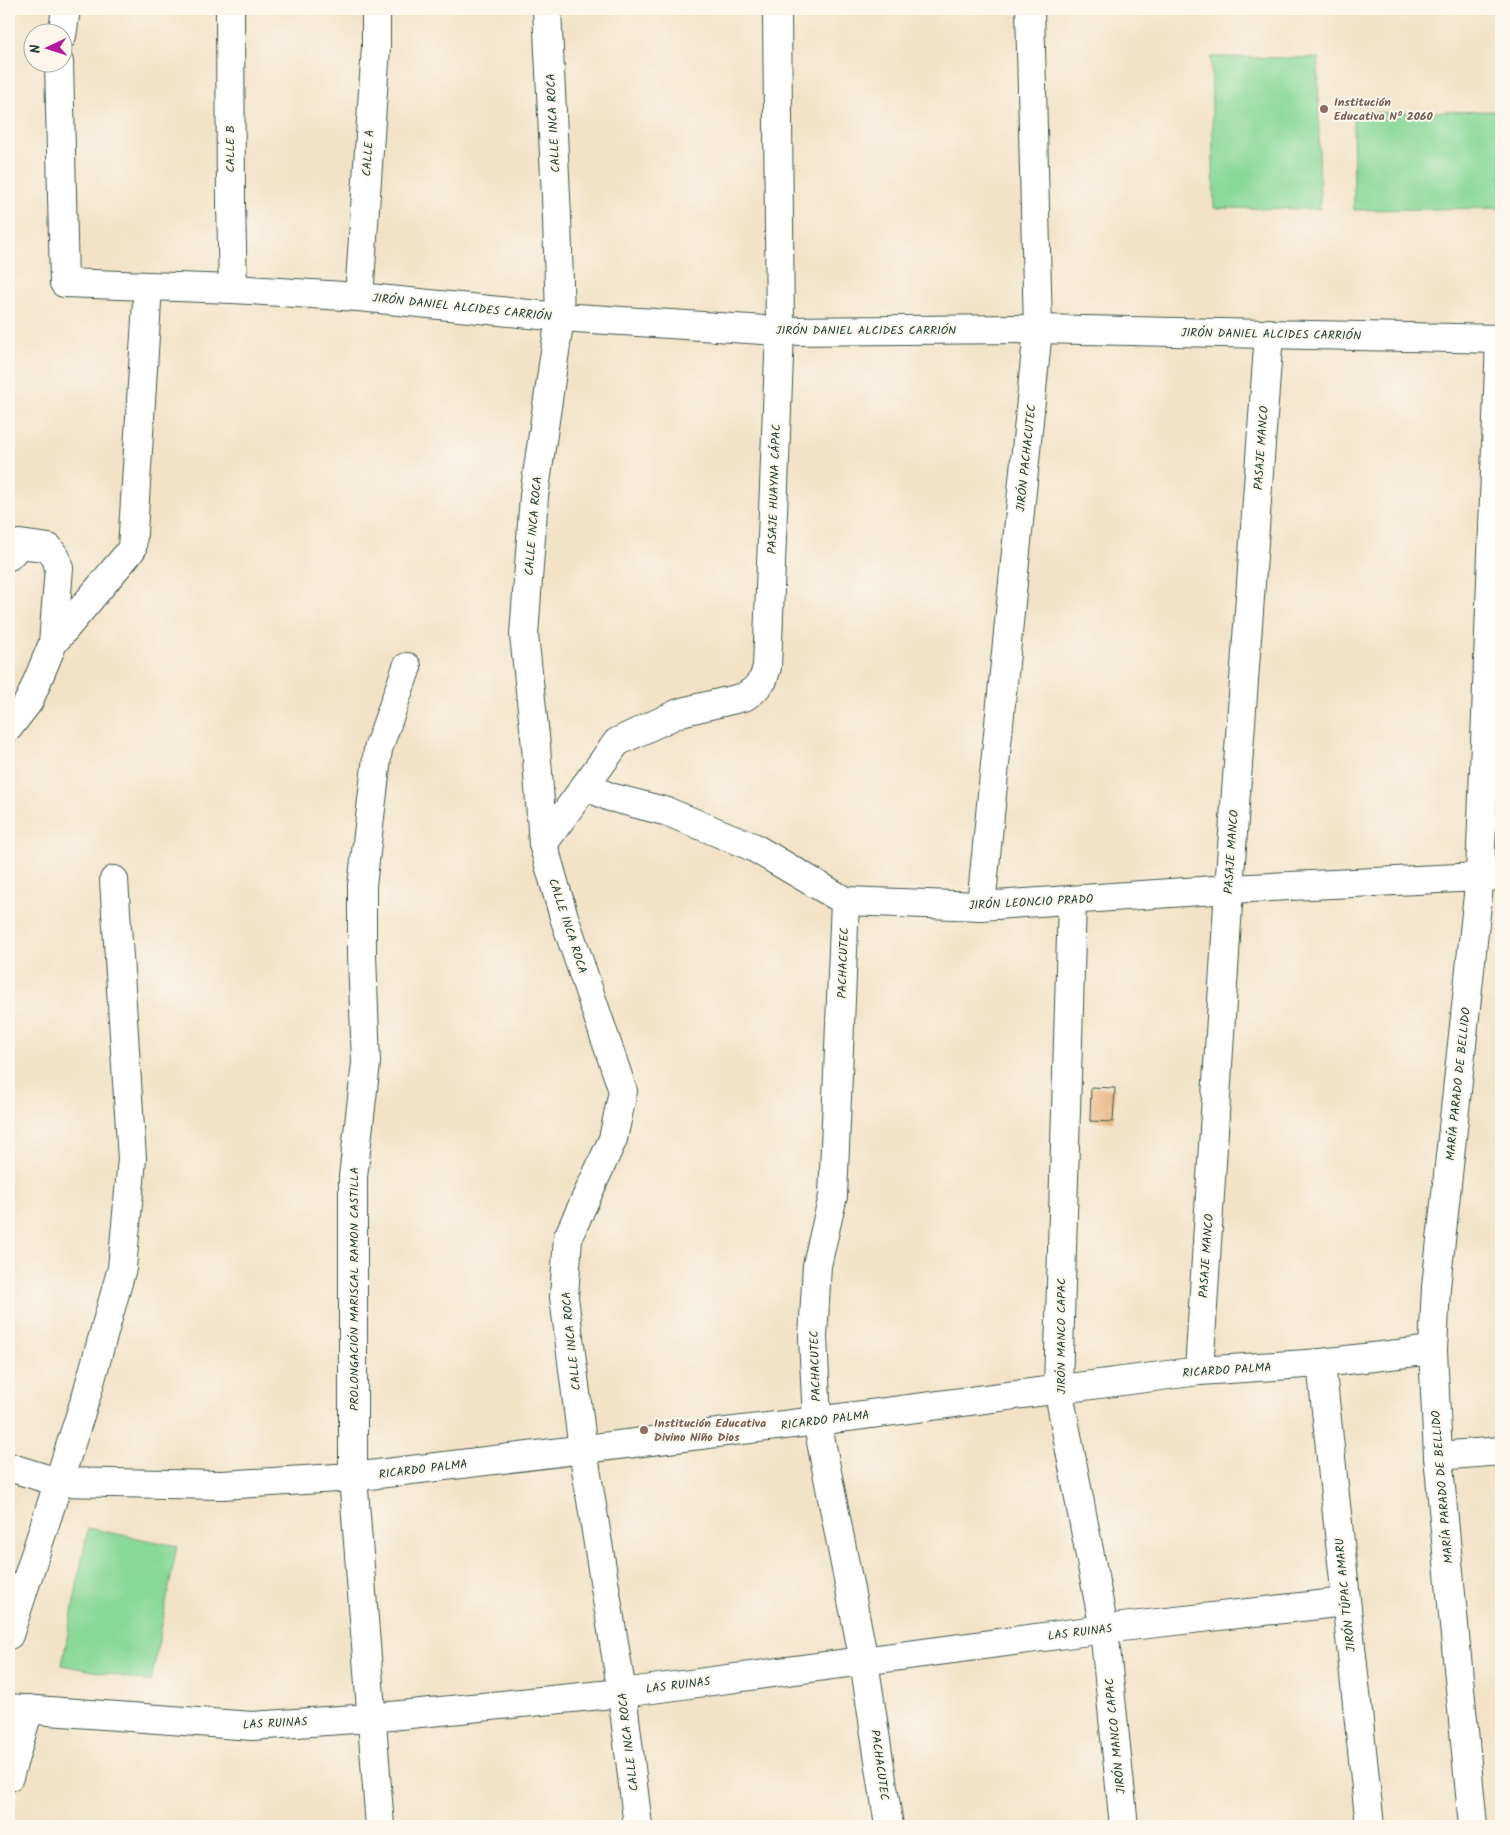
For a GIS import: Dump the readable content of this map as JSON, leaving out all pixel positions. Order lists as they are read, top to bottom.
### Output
{
  "streets": {
    "street": [
      "CALLE INCA ROCA",
      "CALLE B",
      "CALLE A",
      "JIRÓN DANIEL ALCIDES CARRIÓN",
      "PASAJE MANCO",
      "JIRÓN PACHACUTEC",
      "PASAJE HUAYNA CÁPAC",
      "JIRÓN LEONCIO PRADO",
      "PACHACUTEC",
      "MARÍA PARADO DE BELLIDO",
      "PROLONGACIÓN MARISCAL RAMON CASTILLA",
      "JIRÓN MANCO CAPAC",
      "RICARDO PALMA",
      "JIRÓN TÚPAC AMARU",
      "LAS RUINAS"
    ]
  },
  "crossings": [
    ["CALLE INCA ROCA", "JIRÓN DANIEL ALCIDES CARRIÓN"],
    ["CALLE INCA ROCA", "PASAJE HUAYNA CÁPAC"],
    ["CALLE INCA ROCA", "RICARDO PALMA"],
    ["CALLE INCA ROCA", "LAS RUINAS"],
    ["CALLE B", "JIRÓN DANIEL ALCIDES CARRIÓN"],
    ["CALLE A", "JIRÓN DANIEL ALCIDES CARRIÓN"],
    ["JIRÓN DANIEL ALCIDES CARRIÓN", "PASAJE MANCO"],
    ["JIRÓN DANIEL ALCIDES CARRIÓN", "JIRÓN PACHACUTEC"],
    ["JIRÓN DANIEL ALCIDES CARRIÓN", "PASAJE HUAYNA CÁPAC"],
    ["JIRÓN DANIEL ALCIDES CARRIÓN", "MARÍA PARADO DE BELLIDO"],
    ["PASAJE MANCO", "JIRÓN LEONCIO PRADO"],
    ["PASAJE MANCO", "RICARDO PALMA"],
    ["JIRÓN PACHACUTEC", "JIRÓN LEONCIO PRADO"],
    ["PASAJE HUAYNA CÁPAC", "JIRÓN LEONCIO PRADO"],
    ["JIRÓN LEONCIO PRADO", "PACHACUTEC"],
    ["JIRÓN LEONCIO PRADO", "MARÍA PARADO DE BELLIDO"],
    ["JIRÓN LEONCIO PRADO", "JIRÓN MANCO CAPAC"],
    ["PACHACUTEC", "RICARDO PALMA"],
    ["PACHACUTEC", "LAS RUINAS"],
    ["MARÍA PARADO DE BELLIDO", "RICARDO PALMA"],
    ["PROLONGACIÓN MARISCAL RAMON CASTILLA", "RICARDO PALMA"],
    ["PROLONGACIÓN MARISCAL RAMON CASTILLA", "LAS RUINAS"],
    ["JIRÓN MANCO CAPAC", "RICARDO PALMA"],
    ["JIRÓN MANCO CAPAC", "LAS RUINAS"],
    ["RICARDO PALMA", "JIRÓN TÚPAC AMARU"],
    ["JIRÓN TÚPAC AMARU", "LAS RUINAS"]
  ],
  "places": ["Institución Educativa Nº 2060", "Institución Educativa Divino Niño Dios"],
  "north": "left"
}
